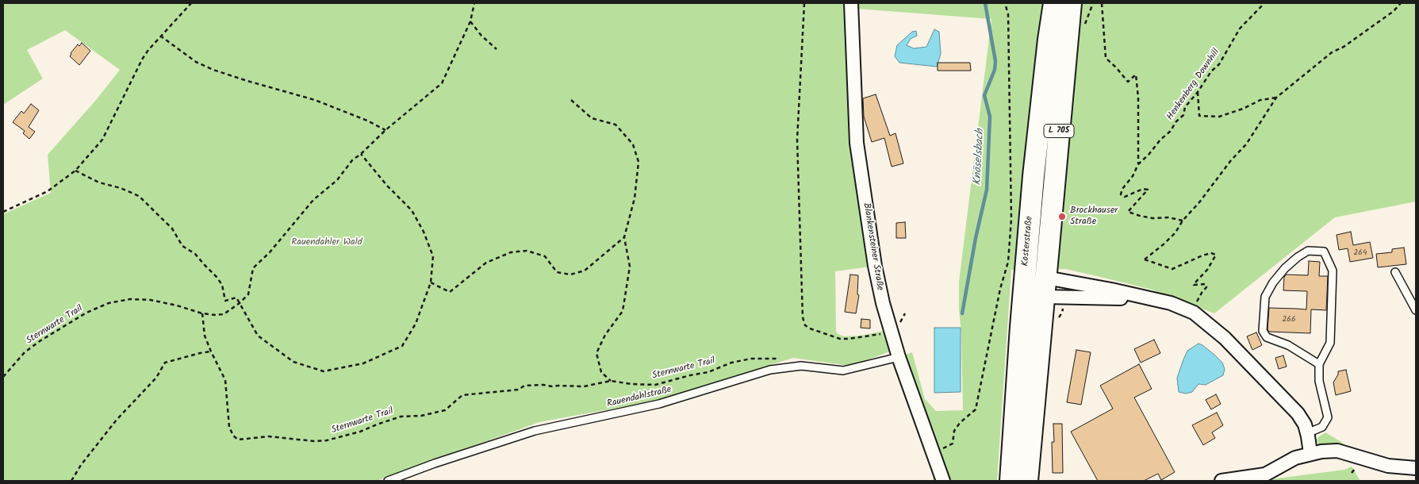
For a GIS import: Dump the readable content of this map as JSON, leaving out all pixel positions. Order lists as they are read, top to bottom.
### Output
{
  "streets": {
    "main road": ["L 705", "Kosterstraße"],
    "street": ["Blankensteiner Straße"],
    "lane": ["Rauendahlstraße"],
    "path": ["Henkenberg Downhill", "Sternwarte Trail"]
  },
  "crossings": [
    ["Blankensteiner Straße", "Rauendahlstraße"],
    ["Sternwarte Trail", "Rauendahlstraße"]
  ],
  "water": ["Knöselsbach"],
  "parks": ["Rauendahler Wald"],
  "places": ["Brockhauser Straße"],
  "house_numbers": ["264", "266"]
}
